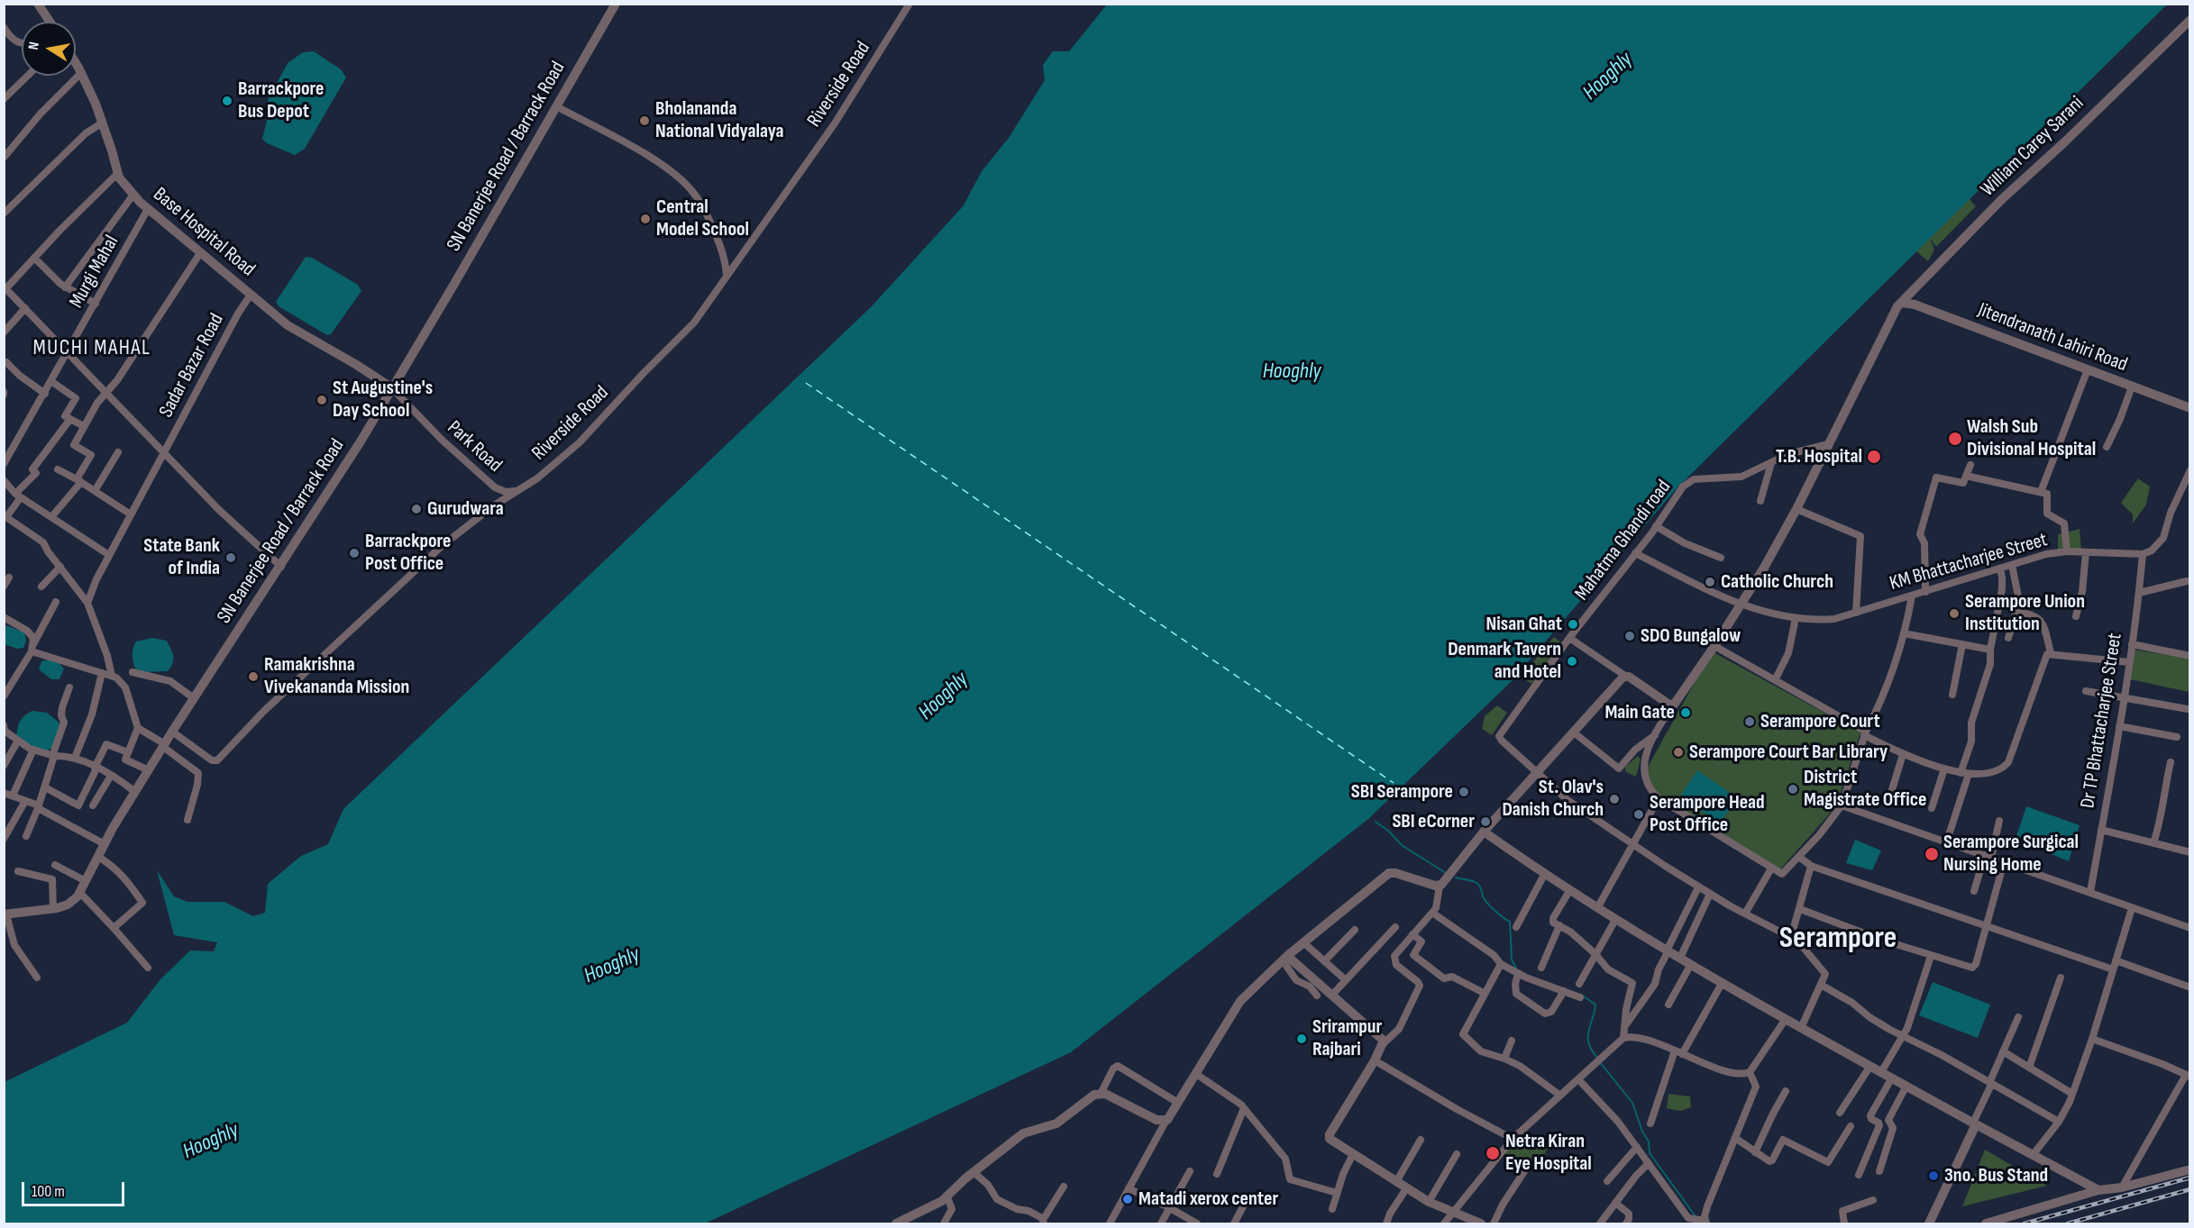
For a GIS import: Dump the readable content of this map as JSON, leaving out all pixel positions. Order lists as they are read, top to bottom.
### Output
{
  "streets": {
    "street": [
      "Riverside Road",
      "William Carey Sarani",
      "SN Banerjee Road / Barrack Road",
      "Base Hospital Road",
      "Murgi Mahal",
      "Jitendranath Lahiri Road",
      "Sadar Bazar Road",
      "Park Road",
      "Mahatma Ghandi road",
      "KM Bhattacharjee Street",
      "Dr TP Bhattacharjee Street"
    ]
  },
  "crossings": [
    ["Riverside Road", "SN Banerjee Road / Barrack Road"],
    ["Riverside Road", "Park Road"],
    ["William Carey Sarani", "Jitendranath Lahiri Road"],
    ["William Carey Sarani", "Mahatma Ghandi road"],
    ["William Carey Sarani", "KM Bhattacharjee Street"],
    ["SN Banerjee Road / Barrack Road", "Base Hospital Road"],
    ["SN Banerjee Road / Barrack Road", "Sadar Bazar Road"],
    ["SN Banerjee Road / Barrack Road", "Park Road"],
    ["Base Hospital Road", "Murgi Mahal"],
    ["Base Hospital Road", "Sadar Bazar Road"],
    ["Base Hospital Road", "Park Road"],
    ["Murgi Mahal", "Sadar Bazar Road"],
    ["Mahatma Ghandi road", "KM Bhattacharjee Street"],
    ["KM Bhattacharjee Street", "Dr TP Bhattacharjee Street"]
  ],
  "districts": ["MUCHI MAHAL", "Serampore"],
  "water": ["Hooghly"],
  "places": [
    "Barrackpore Bus Depot",
    "Bholananda National Vidyalaya",
    "Central Model School",
    "St Augustine's Day School",
    "Walsh Sub Divisional Hospital",
    "T.B. Hospital",
    "Gurudwara",
    "Barrackpore Post Office",
    "State Bank of India",
    "Catholic Church",
    "Serampore Union Institution",
    "Nisan Ghat",
    "SDO Bungalow",
    "Denmark Tavern and Hotel",
    "Ramakrishna Vivekananda Mission",
    "Main Gate",
    "Serampore Court",
    "Serampore Court Bar Library",
    "District Magistrate Office",
    "SBI Serampore",
    "St. Olav's Danish Church",
    "Serampore Head Post Office",
    "SBI eCorner",
    "Serampore Surgical Nursing Home",
    "Srirampur Rajbari",
    "Netra Kiran Eye Hospital",
    "3no. Bus Stand",
    "Matadi xerox center"
  ],
  "scale_bar": "100 m",
  "north": "left"
}
